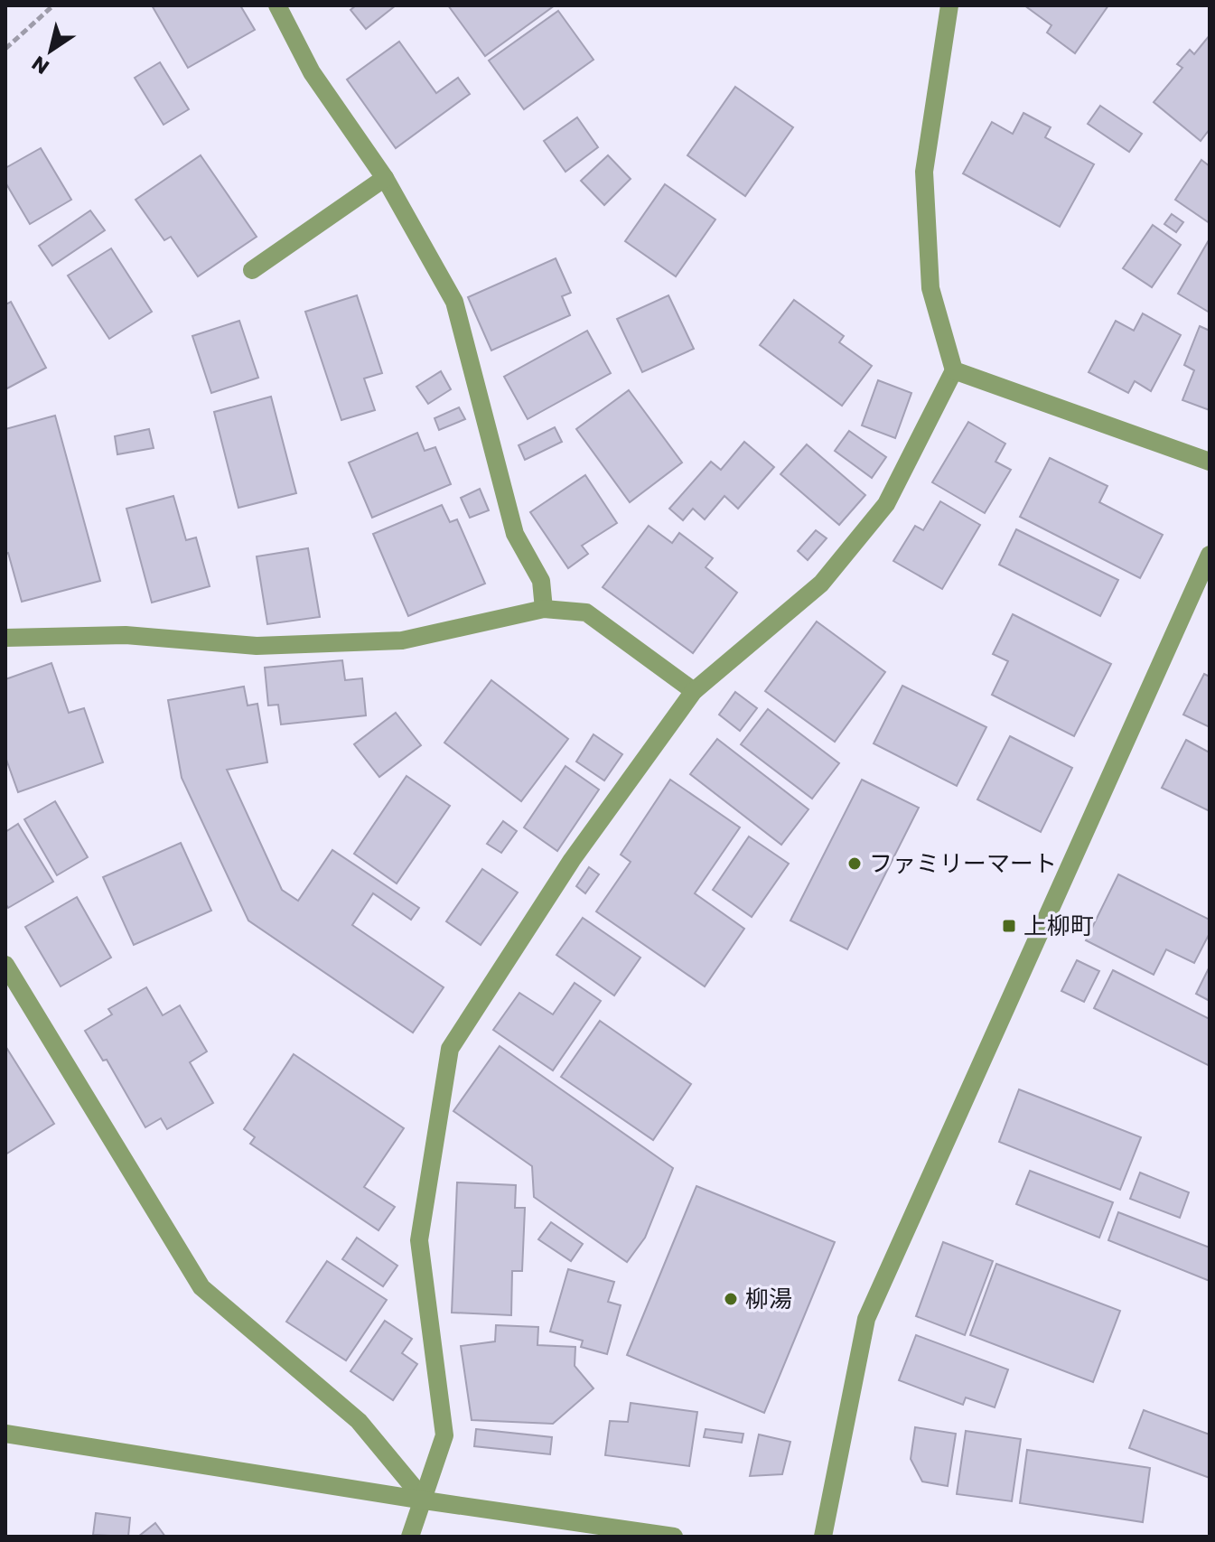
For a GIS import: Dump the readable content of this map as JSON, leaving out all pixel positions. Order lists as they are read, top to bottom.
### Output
{
  "places": {
    "other": ["ファミリーマート", "柳湯"],
    "transit": ["上柳町"]
  },
  "north": "bottom left"
}
